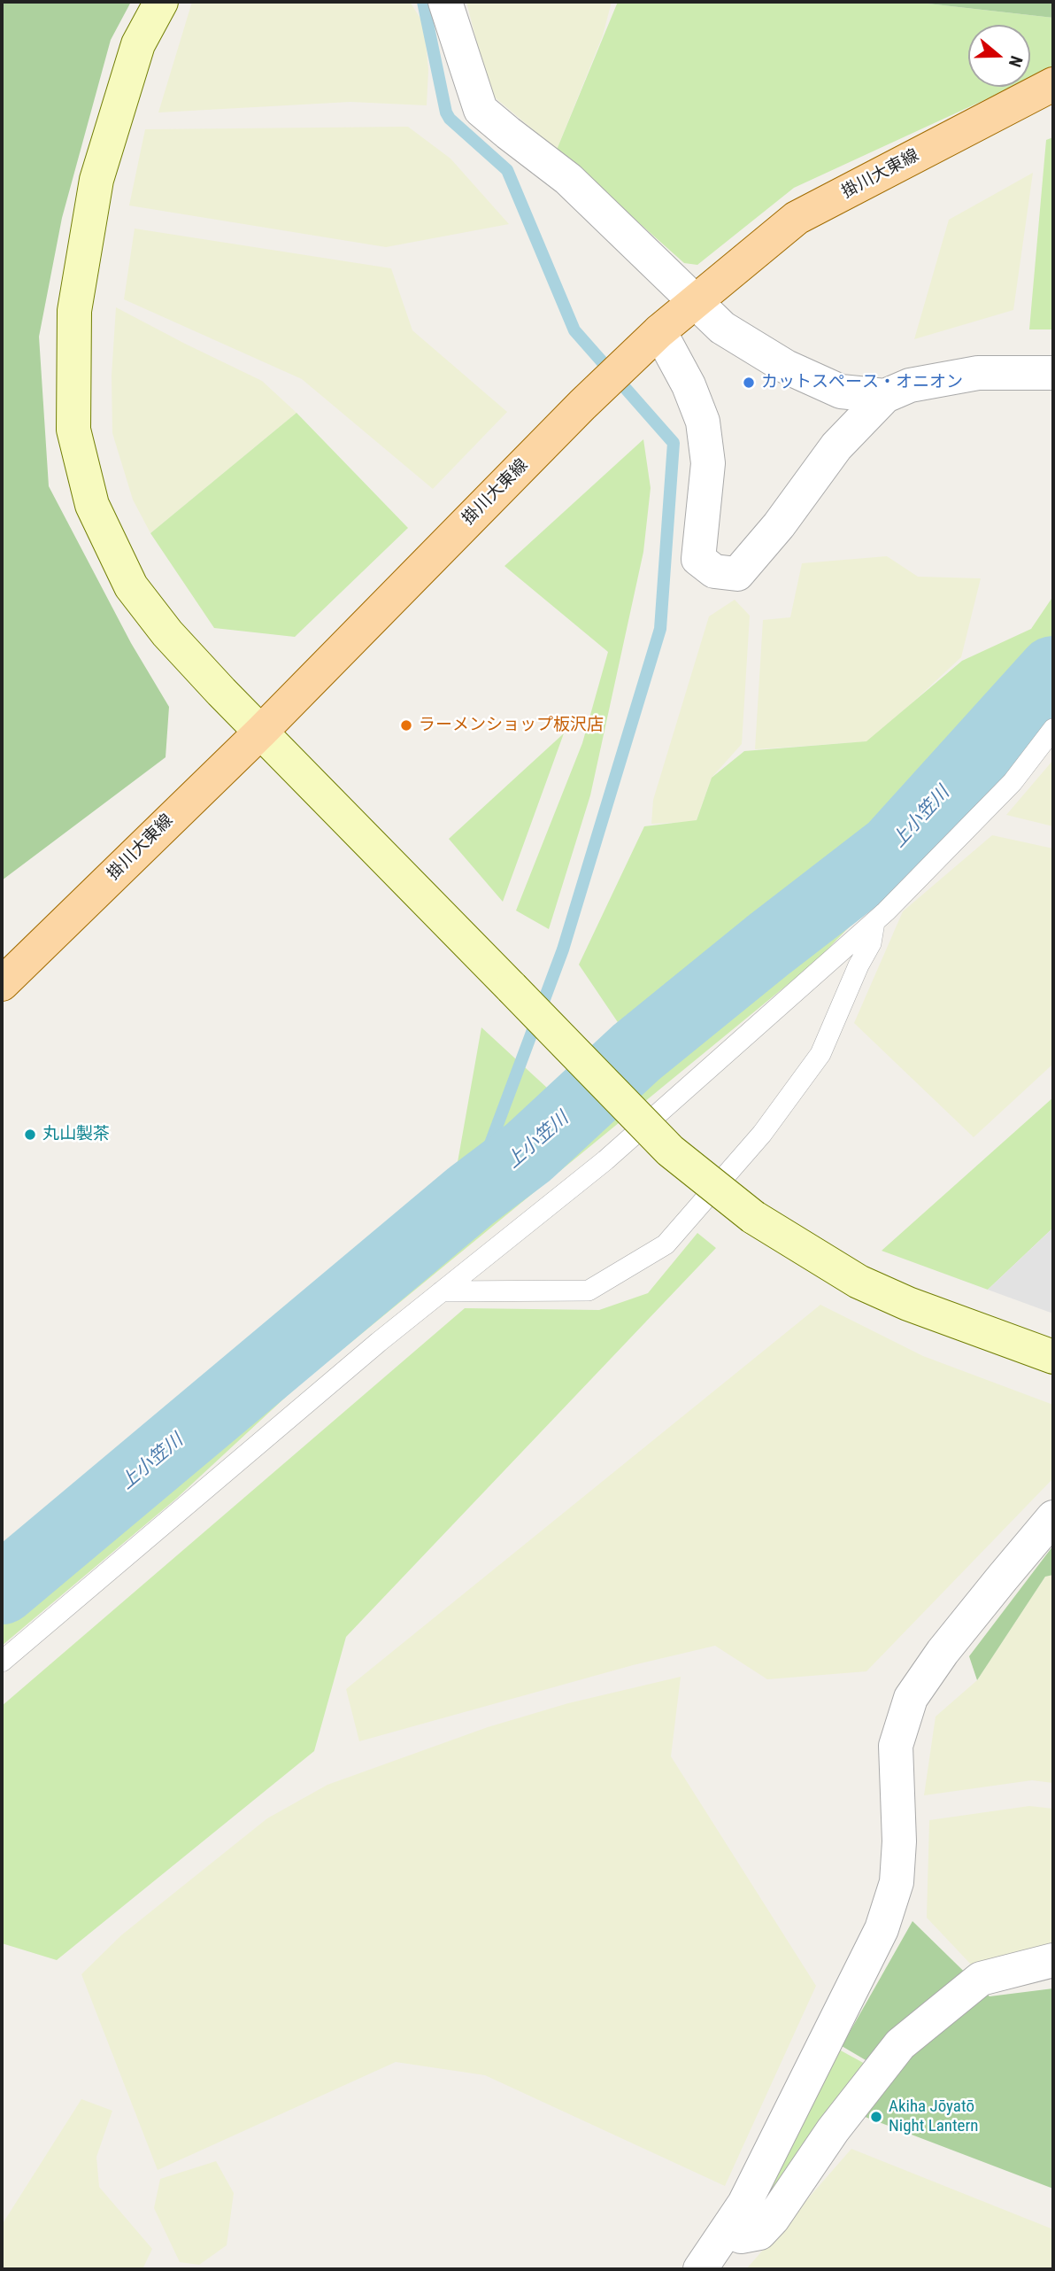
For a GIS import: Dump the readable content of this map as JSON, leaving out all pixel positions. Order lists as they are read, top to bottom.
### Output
{
  "streets": {
    "main road": ["掛川大東線"]
  },
  "water": ["上小笠川"],
  "places": [
    "カットスペース・オニオン",
    "ラーメンショップ板沢店",
    "丸山製茶",
    "Akiha Jōyatō Night Lantern"
  ],
  "north": "right"
}
